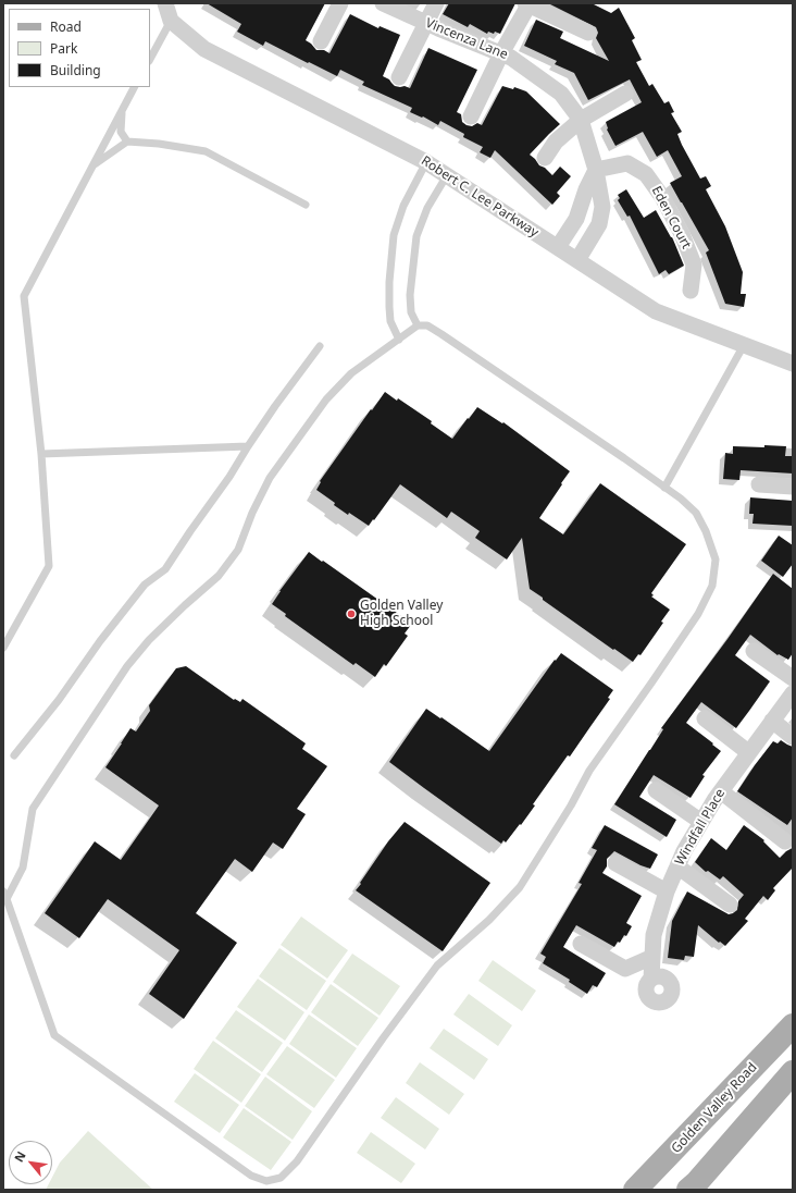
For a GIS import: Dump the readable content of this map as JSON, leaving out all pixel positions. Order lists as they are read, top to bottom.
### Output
{
  "streets": {
    "main road": ["Golden Valley Road"],
    "street": [
      "Vincenza Lane",
      "Robert C. Lee Parkway",
      "Eden Court",
      "Windfall Place"
    ]
  },
  "crossings": [
    ["Vincenza Lane", "Robert C. Lee Parkway"],
    ["Vincenza Lane", "Eden Court"]
  ],
  "places": ["Golden Valley High School"],
  "legend": ["Road", "Park", "Building"],
  "north": "top left"
}
